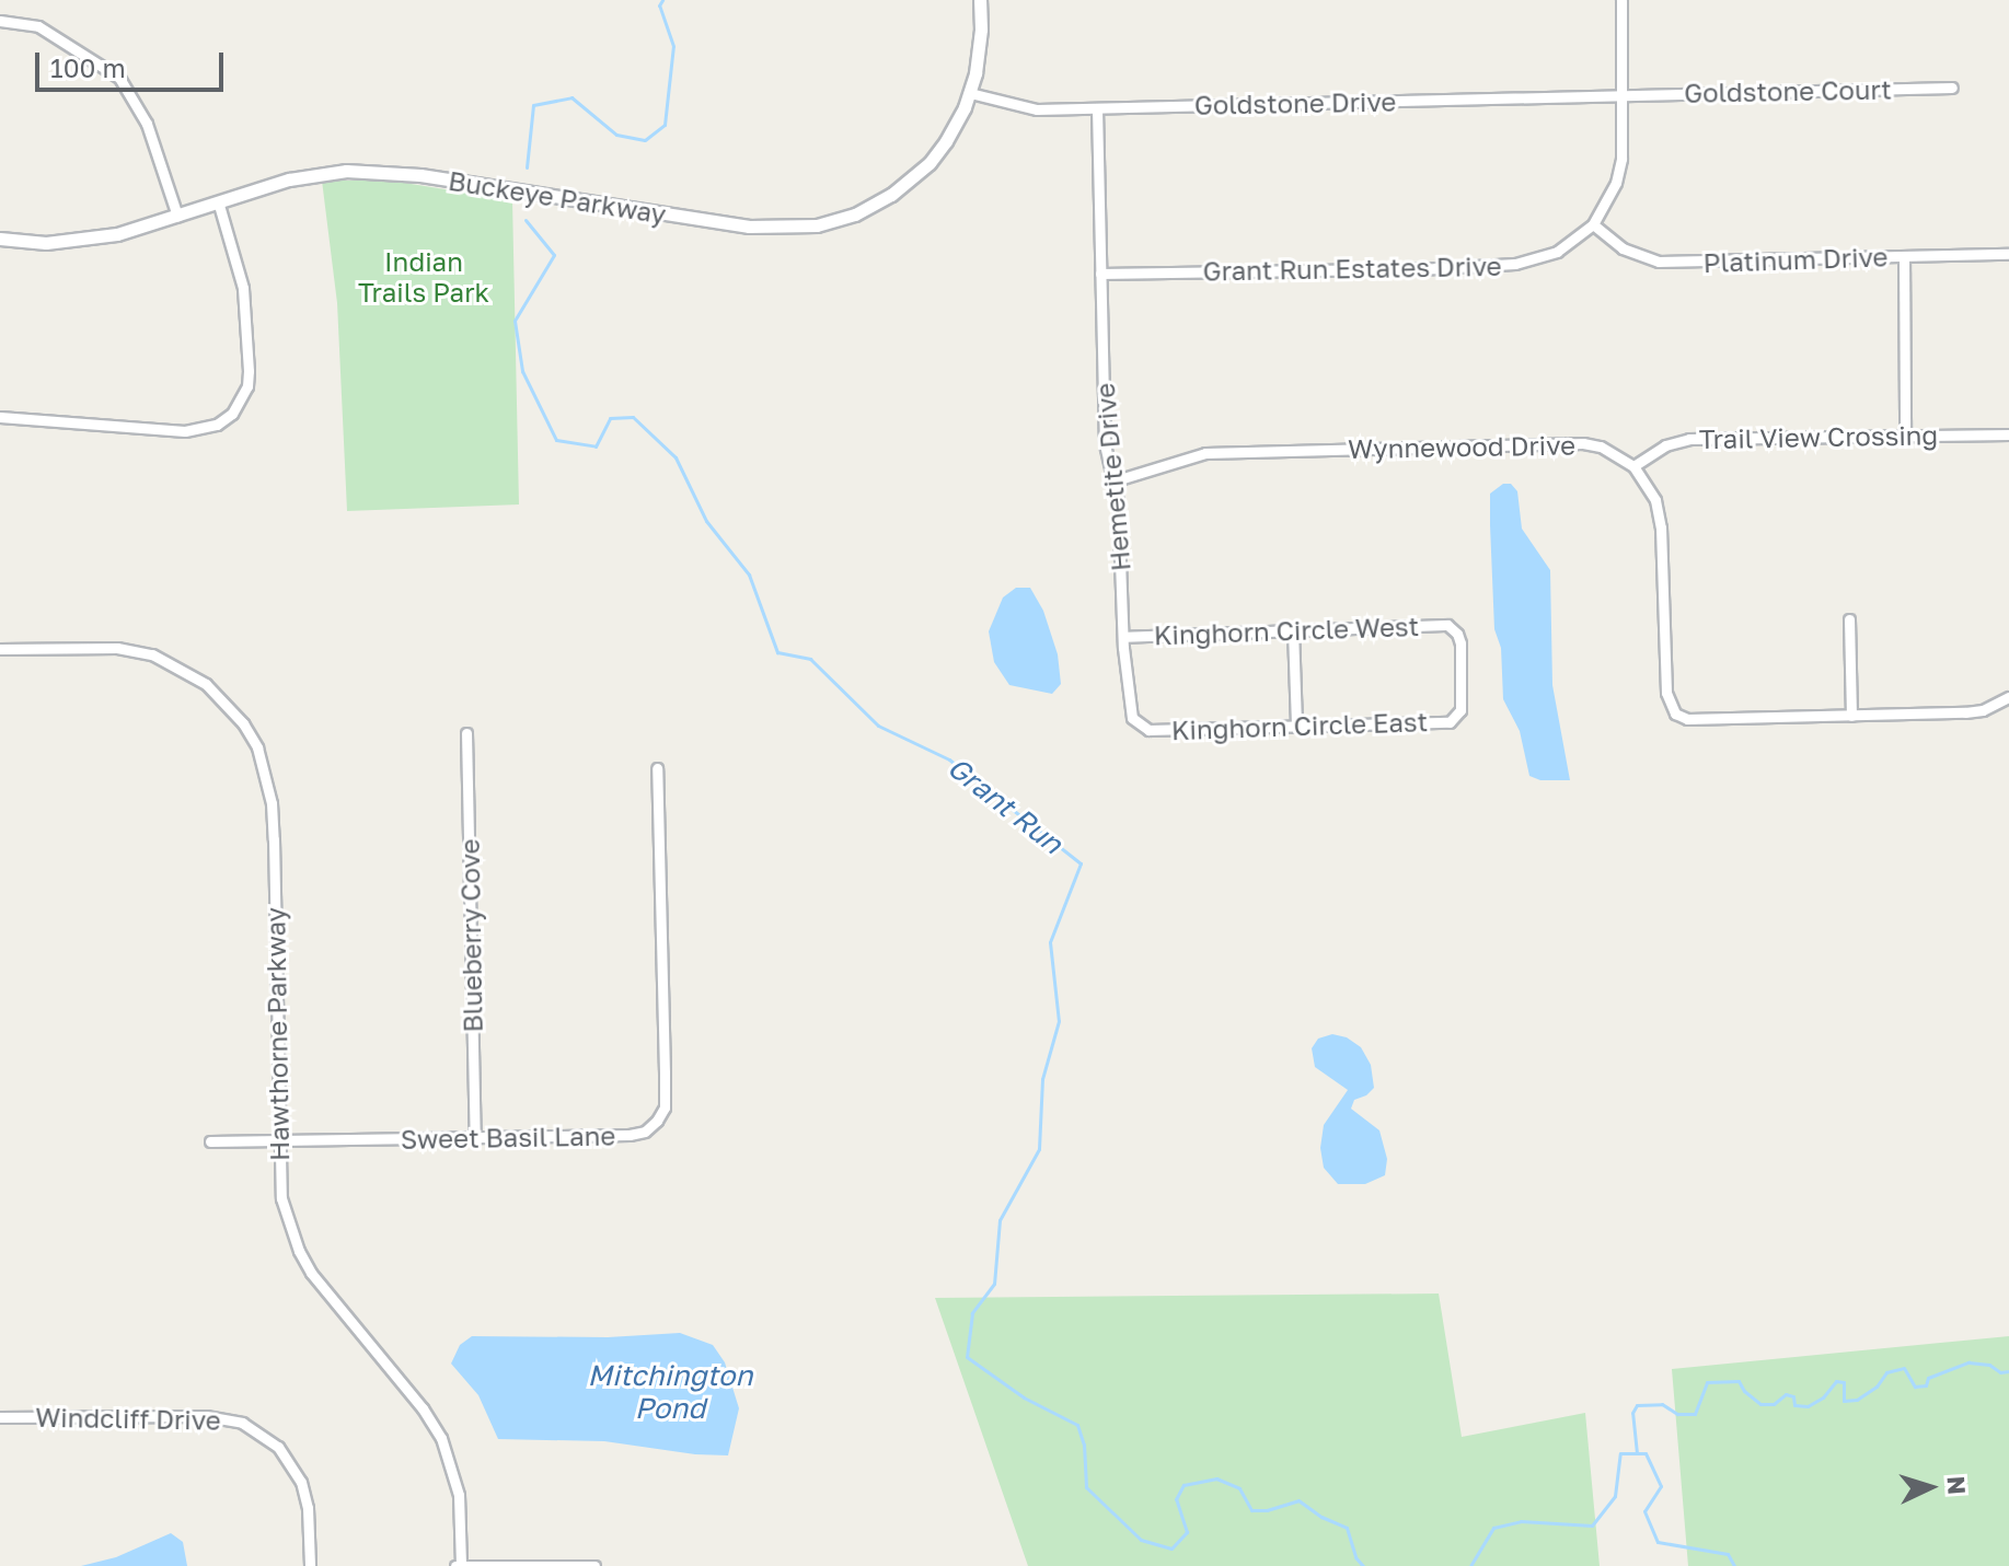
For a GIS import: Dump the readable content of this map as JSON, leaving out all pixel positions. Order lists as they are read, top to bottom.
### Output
{
  "streets": {
    "street": [
      "Goldstone Court",
      "Goldstone Drive",
      "Buckeye Parkway",
      "Platinum Drive",
      "Grant Run Estates Drive",
      "Trail View Crossing",
      "Wynnewood Drive",
      "Hemetite Drive",
      "Kinghorn Circle West",
      "Kinghorn Circle East",
      "Blueberry Cove",
      "Hawthorne Parkway",
      "Sweet Basil Lane",
      "Windcliff Drive"
    ]
  },
  "crossings": [
    ["Goldstone Court", "Goldstone Drive"],
    ["Goldstone Drive", "Buckeye Parkway"],
    ["Goldstone Drive", "Hemetite Drive"],
    ["Platinum Drive", "Grant Run Estates Drive"],
    ["Grant Run Estates Drive", "Hemetite Drive"],
    ["Trail View Crossing", "Wynnewood Drive"],
    ["Wynnewood Drive", "Hemetite Drive"],
    ["Hemetite Drive", "Kinghorn Circle West"],
    ["Hemetite Drive", "Kinghorn Circle East"],
    ["Kinghorn Circle West", "Kinghorn Circle East"],
    ["Blueberry Cove", "Sweet Basil Lane"],
    ["Hawthorne Parkway", "Sweet Basil Lane"]
  ],
  "water": ["Grant Run", "Mitchington Pond"],
  "parks": ["Indian Trails Park"],
  "scale_bar": "100 m",
  "north": "right"
}
